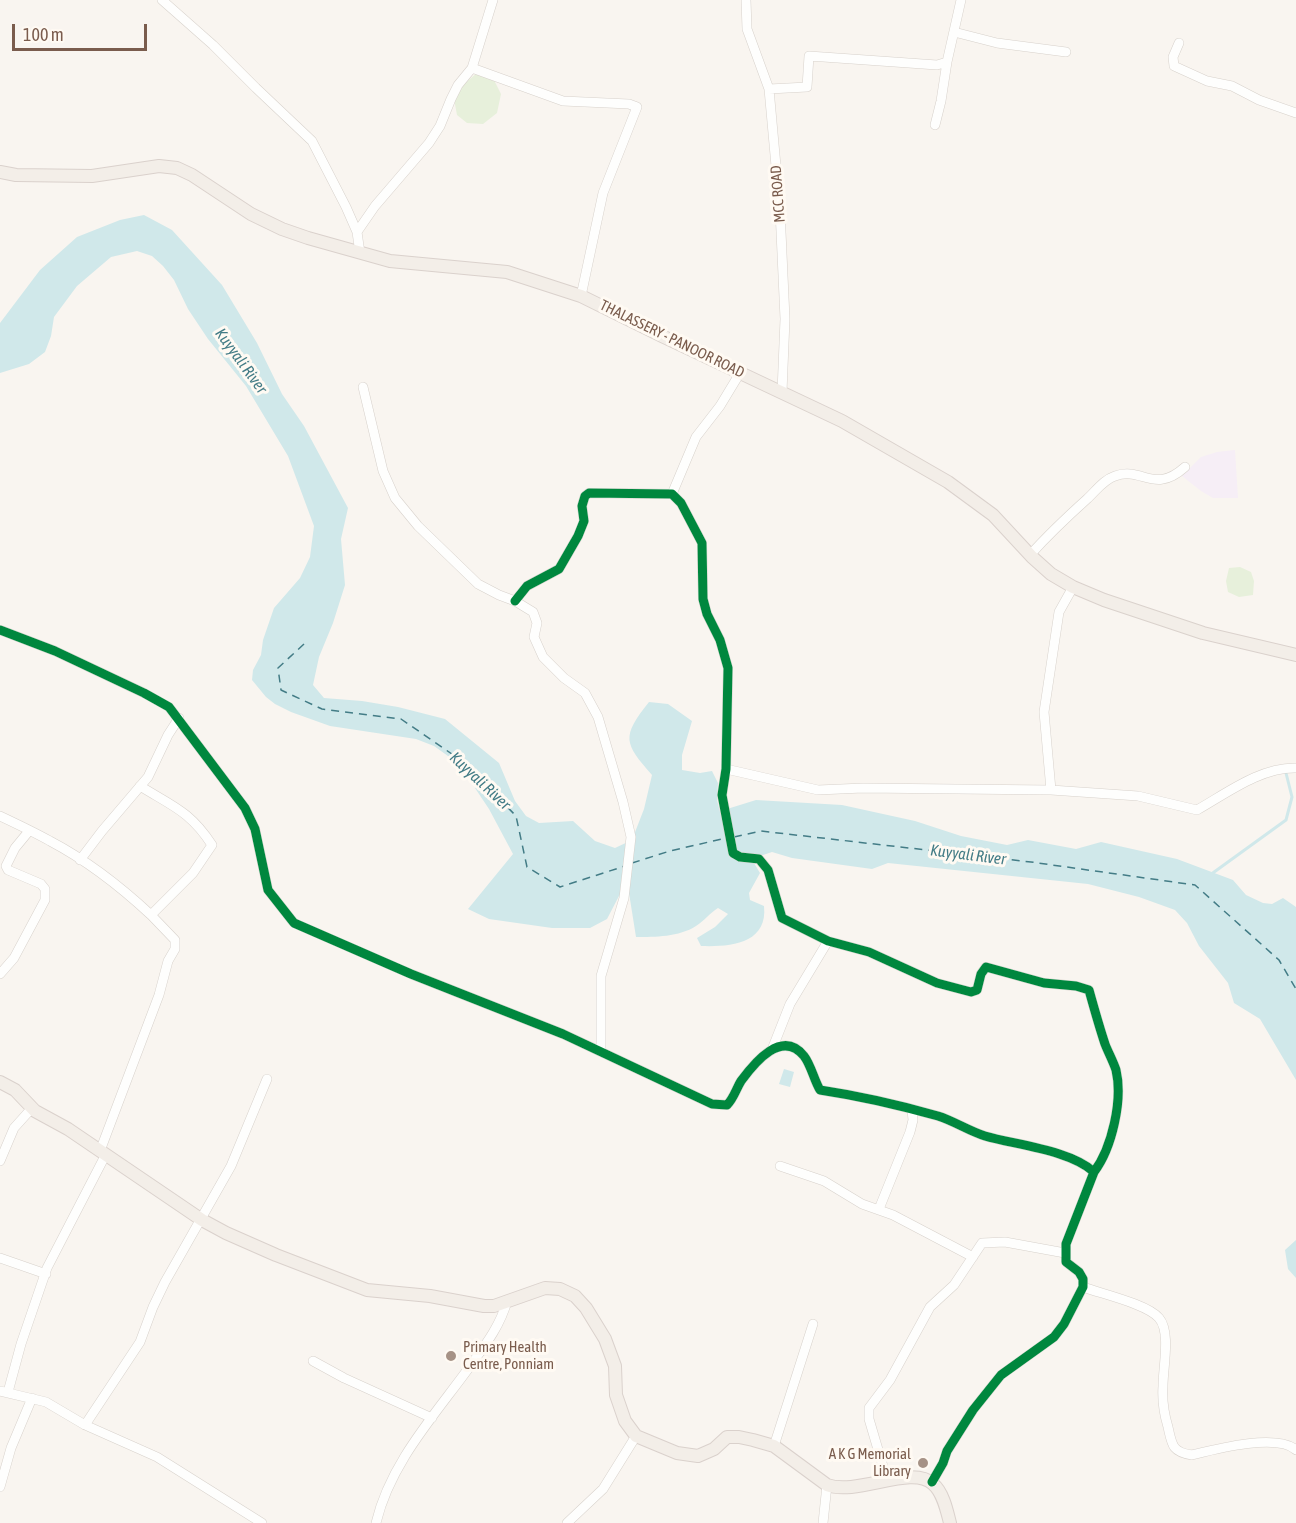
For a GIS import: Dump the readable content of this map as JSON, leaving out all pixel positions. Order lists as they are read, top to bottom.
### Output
{
  "streets": {
    "main road": ["THALASSERY - PANOOR ROAD"],
    "street": ["MCC ROAD"]
  },
  "crossings": [
    ["MCC ROAD", "THALASSERY - PANOOR ROAD"]
  ],
  "water": ["Kuyyali River"],
  "places": ["Primary Health Centre, Ponniam", "A K G Memorial Library"],
  "scale_bar": "100 m"
}
